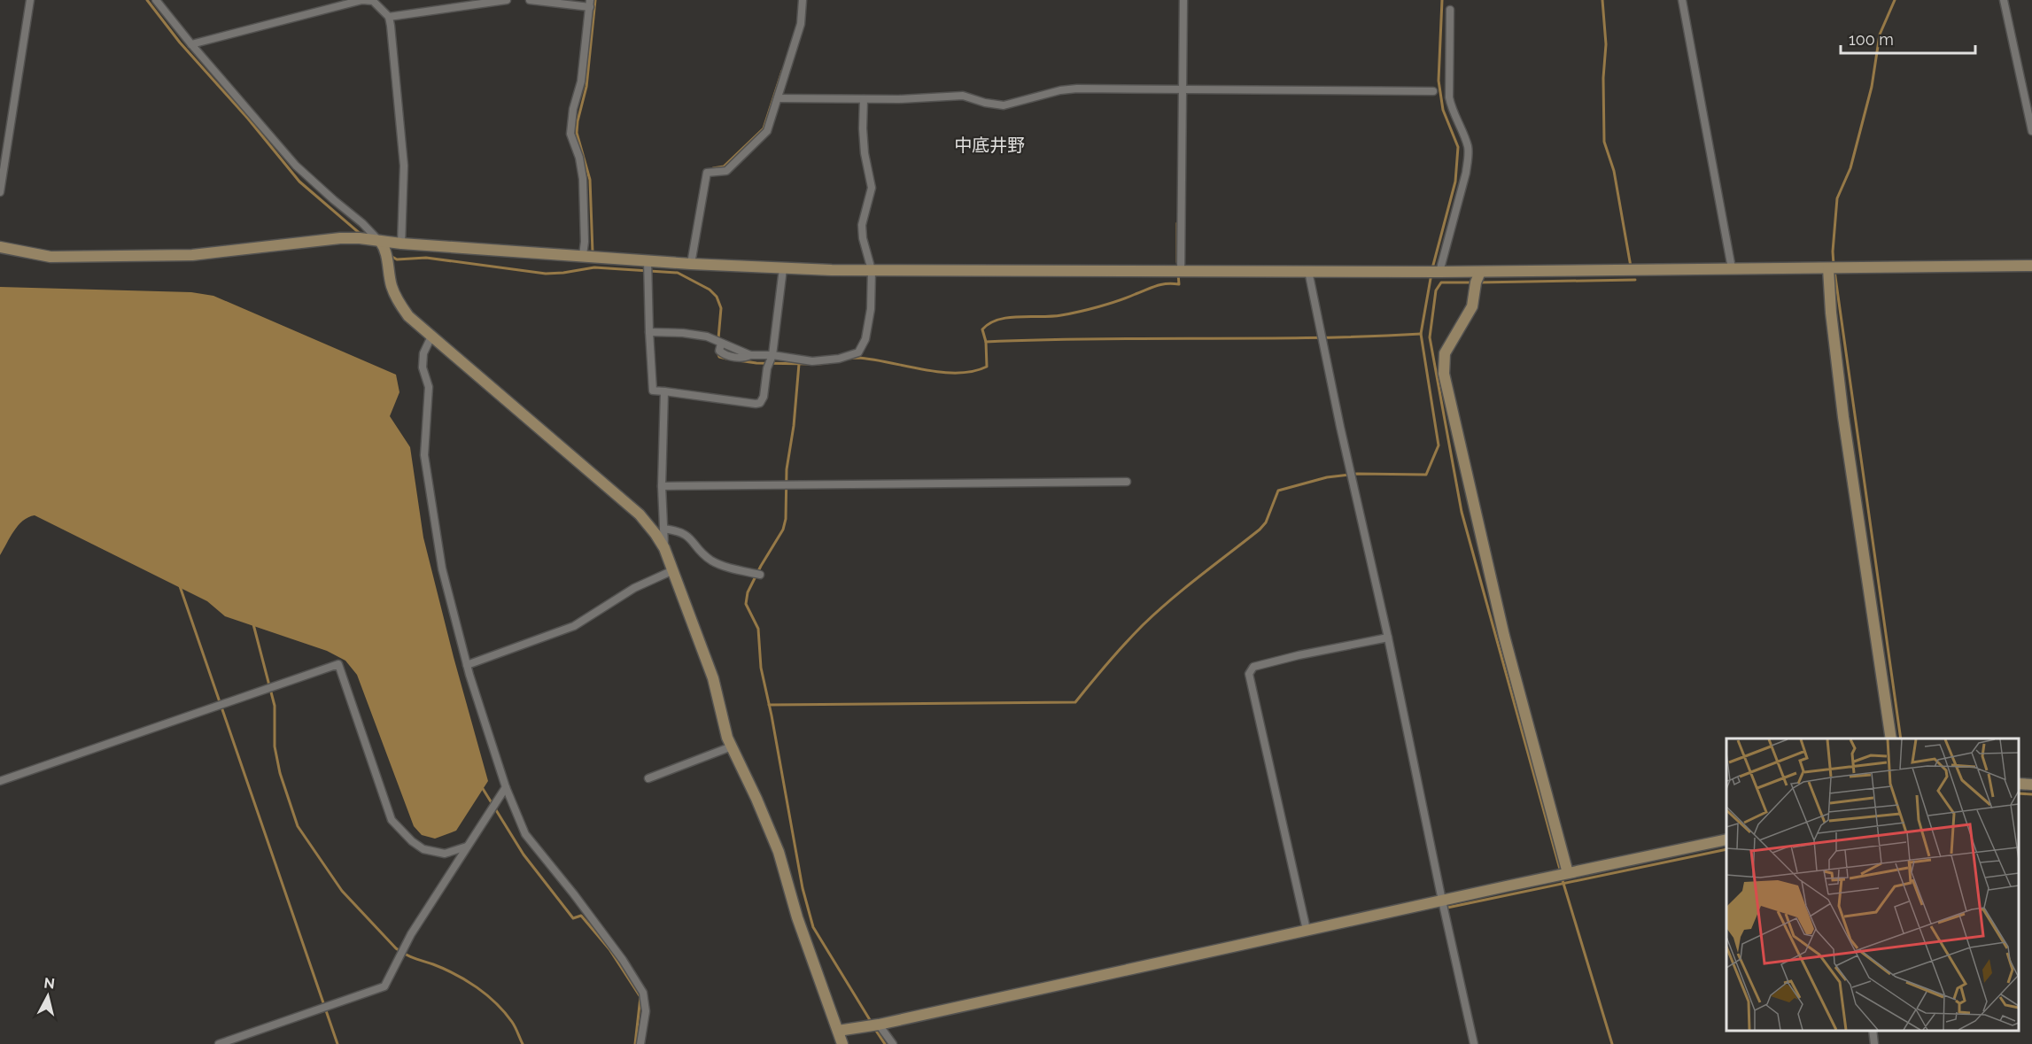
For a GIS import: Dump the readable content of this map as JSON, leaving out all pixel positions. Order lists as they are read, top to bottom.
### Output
{
  "districts": ["中底井野"],
  "scale_bar": "100 m",
  "north": "top"
}
